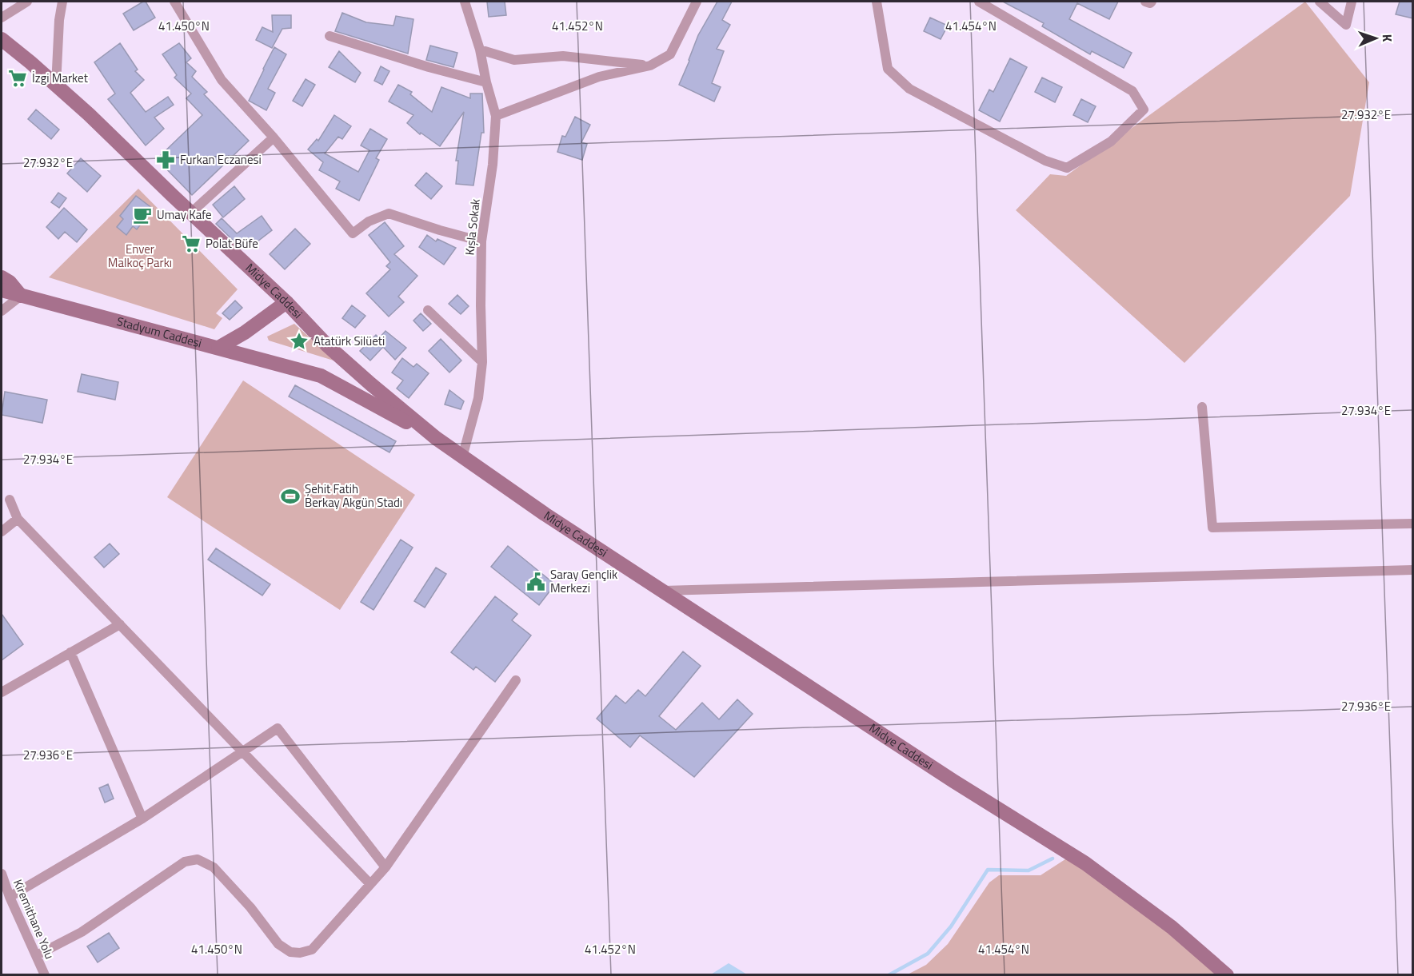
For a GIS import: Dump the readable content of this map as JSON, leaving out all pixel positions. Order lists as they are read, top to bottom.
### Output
{
  "streets": {
    "main road": ["Midye Caddesi", "Stadyum Caddesi"],
    "street": ["Kışla Sokak", "Kiremithane Yolu"]
  },
  "crossings": [
    ["Kışla Sokak", "Midye Caddesi"],
    ["Midye Caddesi", "Stadyum Caddesi"]
  ],
  "parks": ["Enver Malkoç Parkı"],
  "places": {
    "supermarket": ["İzgi Market", "Polat Büfe"],
    "pharmacy": ["Furkan Eczanesi"],
    "cafe": ["Umay Kafe"],
    "place": ["Atatürk Silüeti"],
    "sports": ["Şehit Fatih Berkay Akgün Stadı"],
    "public building": ["Saray Gençlik Merkezi"]
  },
  "north": "right",
  "coordinates": [
    "41.450°N",
    "41.452°N",
    "41.454°N",
    "27.932°E",
    "27.934°E",
    "27.936°E"
  ]
}
